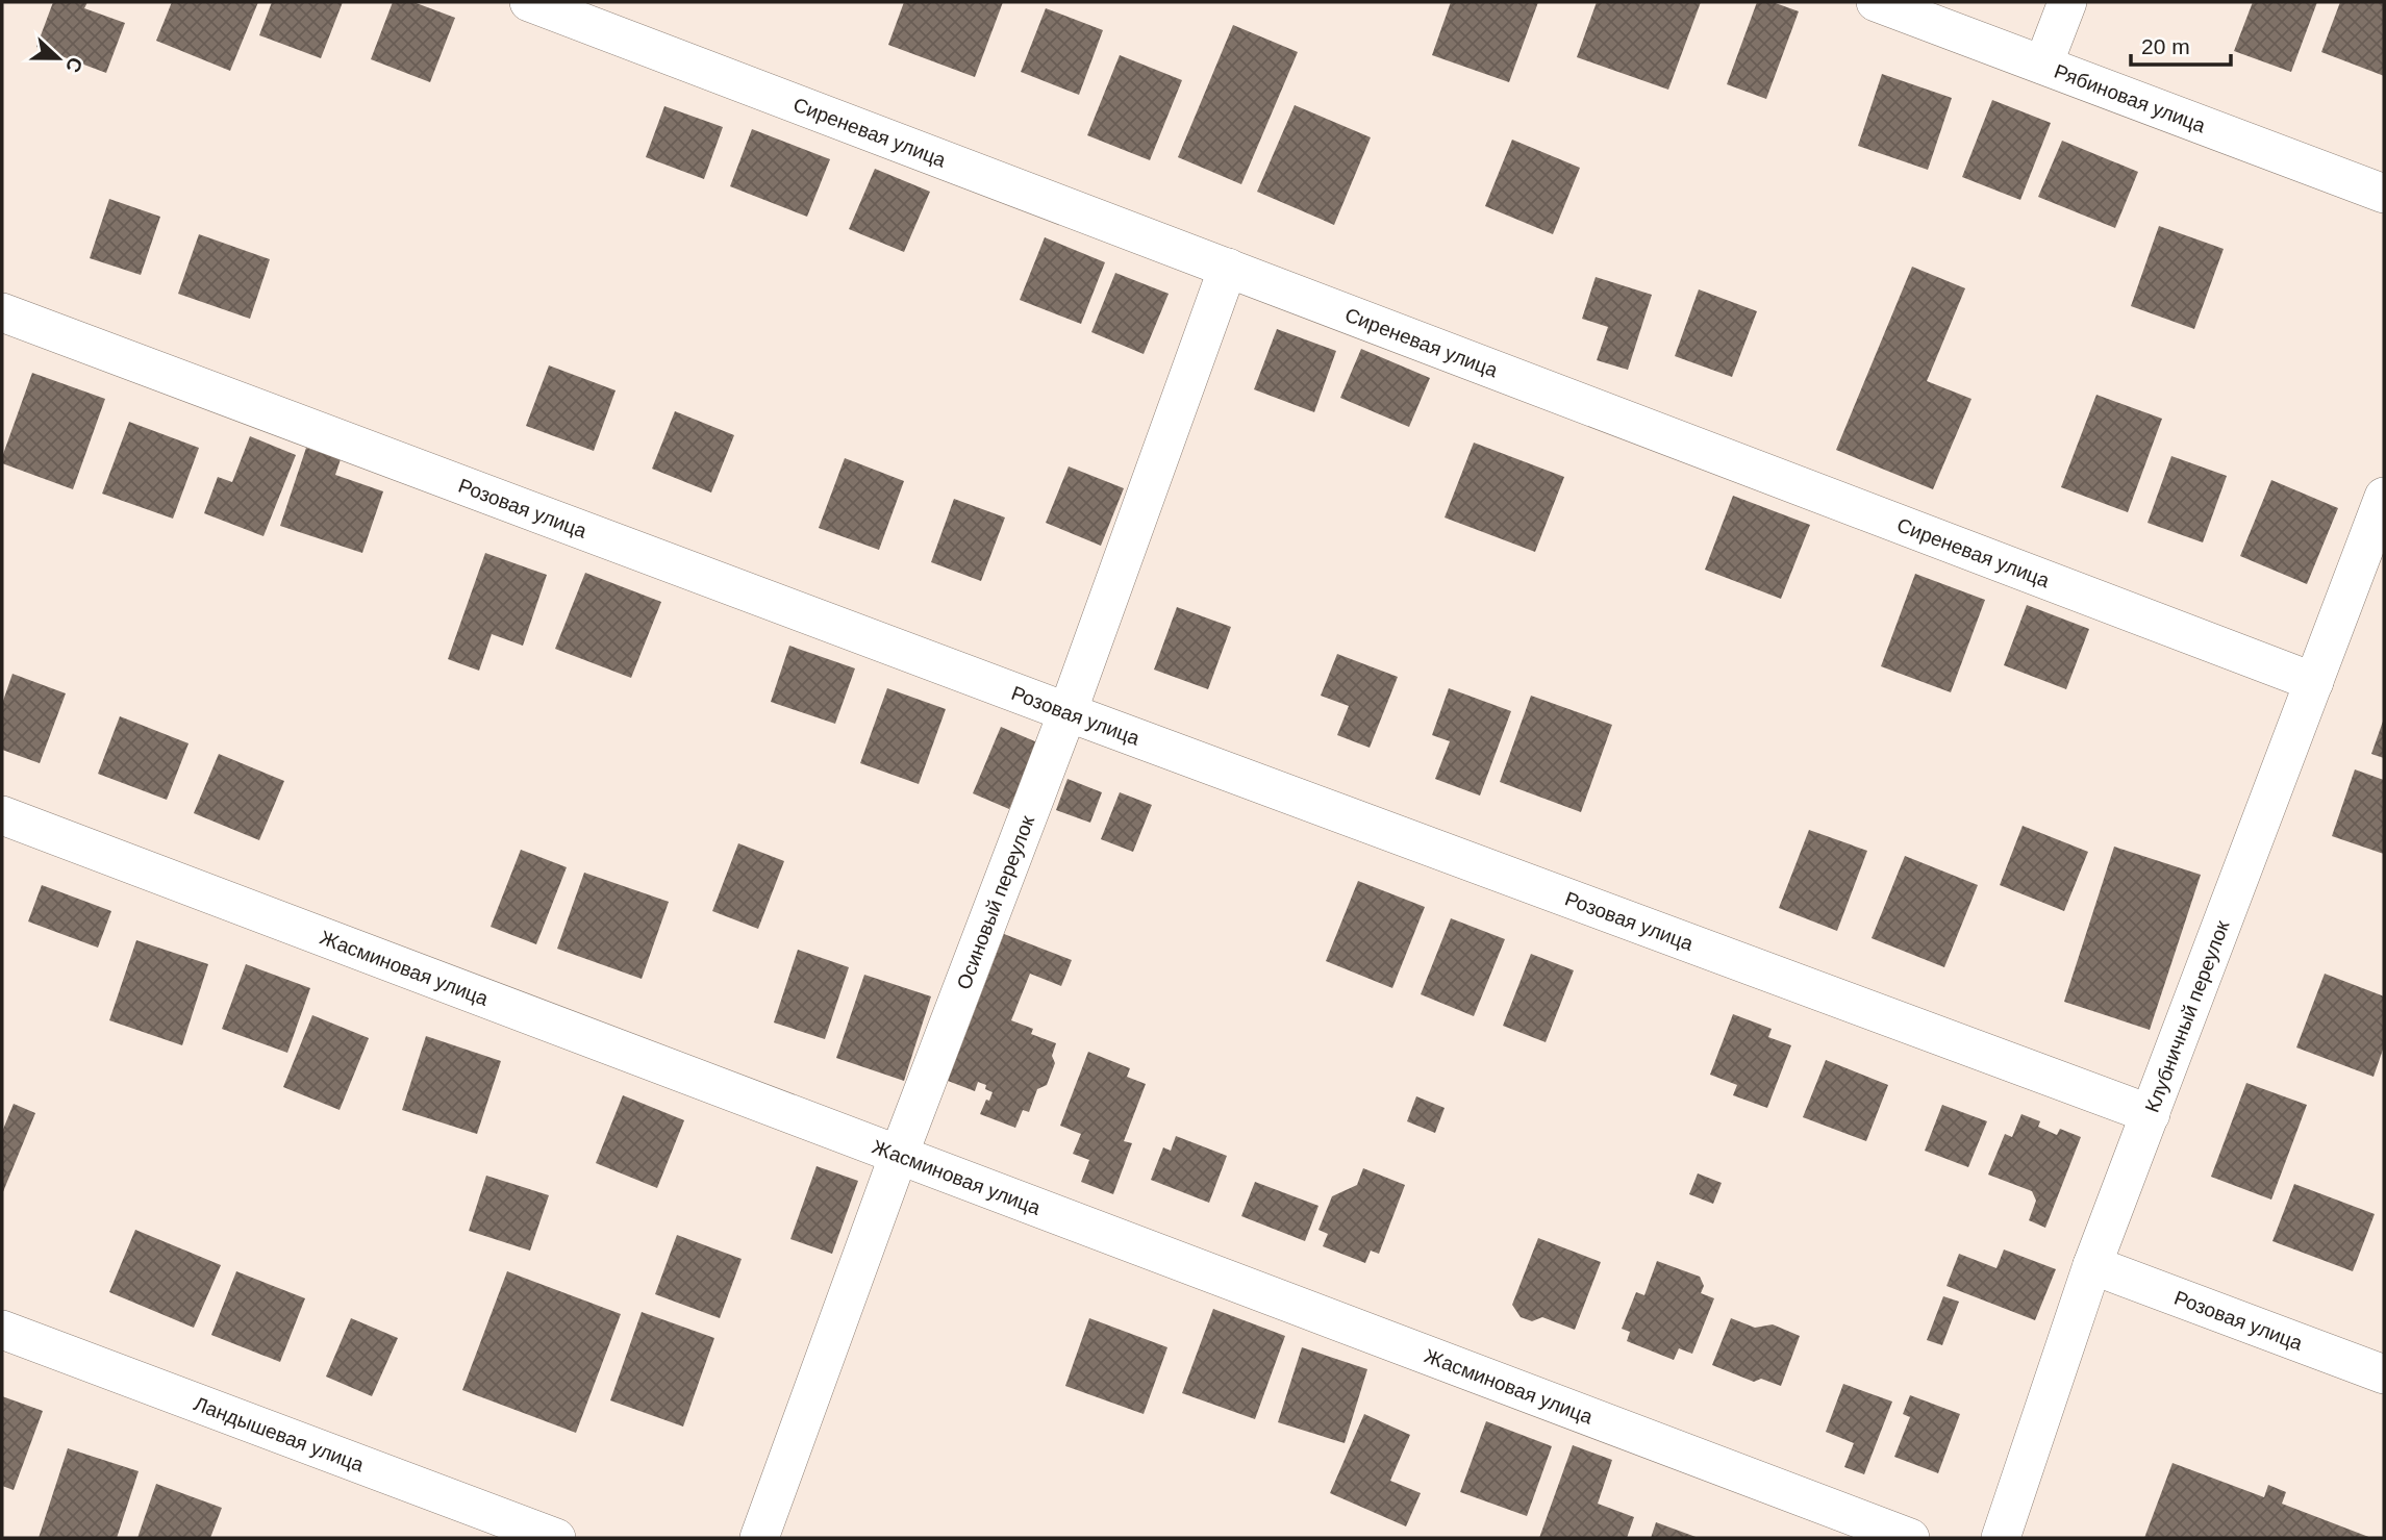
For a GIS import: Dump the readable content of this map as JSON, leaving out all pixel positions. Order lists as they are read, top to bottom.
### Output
{
  "streets": {
    "street": [
      "Рябиновая улица",
      "Сиреневая улица",
      "Розовая улица",
      "Осиновый переулок",
      "Жасминовая улица",
      "Клубничный переулок",
      "Ландышевая улица"
    ]
  },
  "crossings": [
    ["Сиреневая улица", "Осиновый переулок"],
    ["Сиреневая улица", "Клубничный переулок"],
    ["Розовая улица", "Осиновый переулок"],
    ["Розовая улица", "Клубничный переулок"],
    ["Осиновый переулок", "Жасминовая улица"]
  ],
  "scale_bar": "20 m",
  "north": "right"
}
